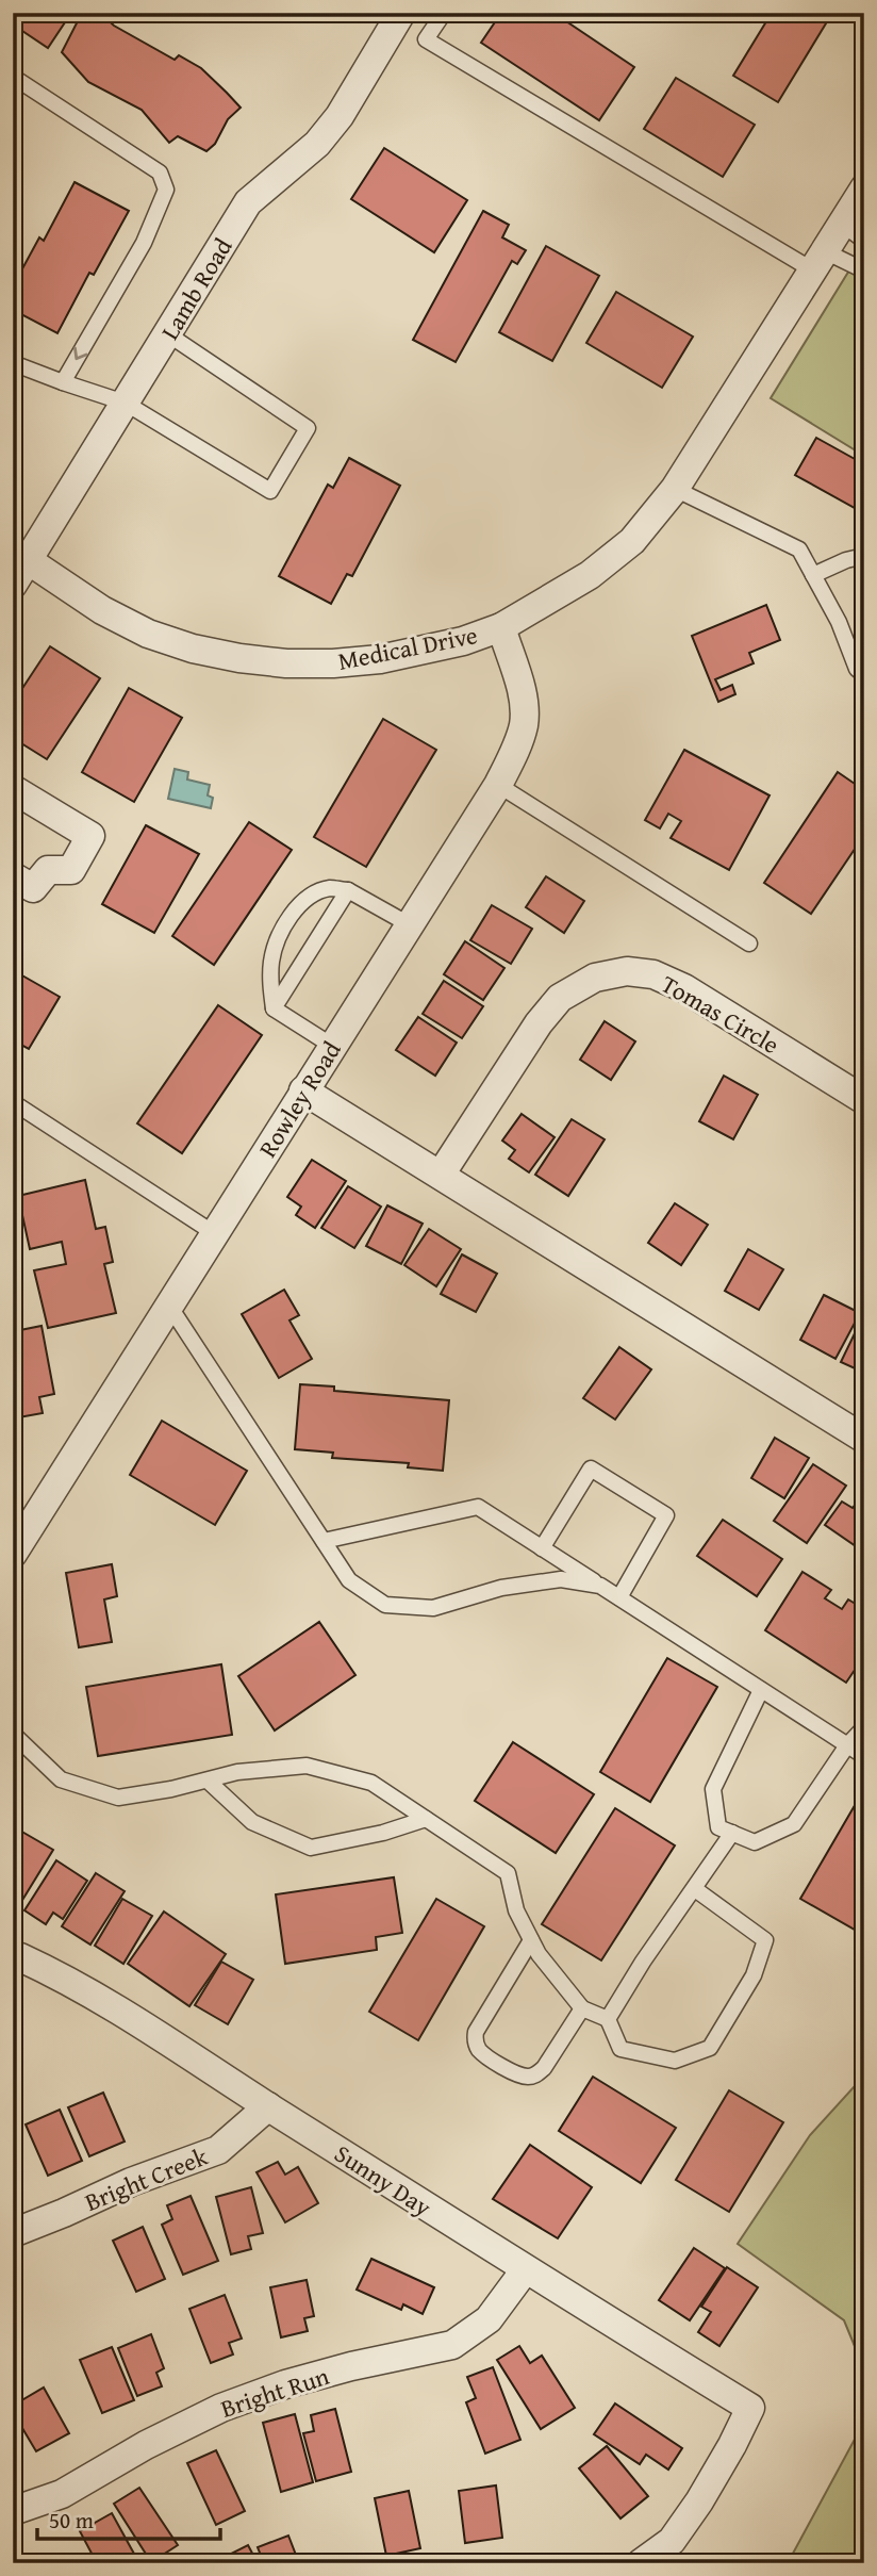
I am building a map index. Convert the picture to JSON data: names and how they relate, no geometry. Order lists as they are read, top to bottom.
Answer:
{
  "streets": {
    "street": [
      "Lamb Road",
      "Medical Drive",
      "Tomas Circle",
      "Rowley Road",
      "Bright Creek",
      "Sunny Day",
      "Bright Run"
    ]
  },
  "crossings": [
    ["Lamb Road", "Medical Drive"],
    ["Medical Drive", "Rowley Road"],
    ["Bright Creek", "Sunny Day"],
    ["Sunny Day", "Bright Run"]
  ],
  "scale_bar": "50 m"
}
